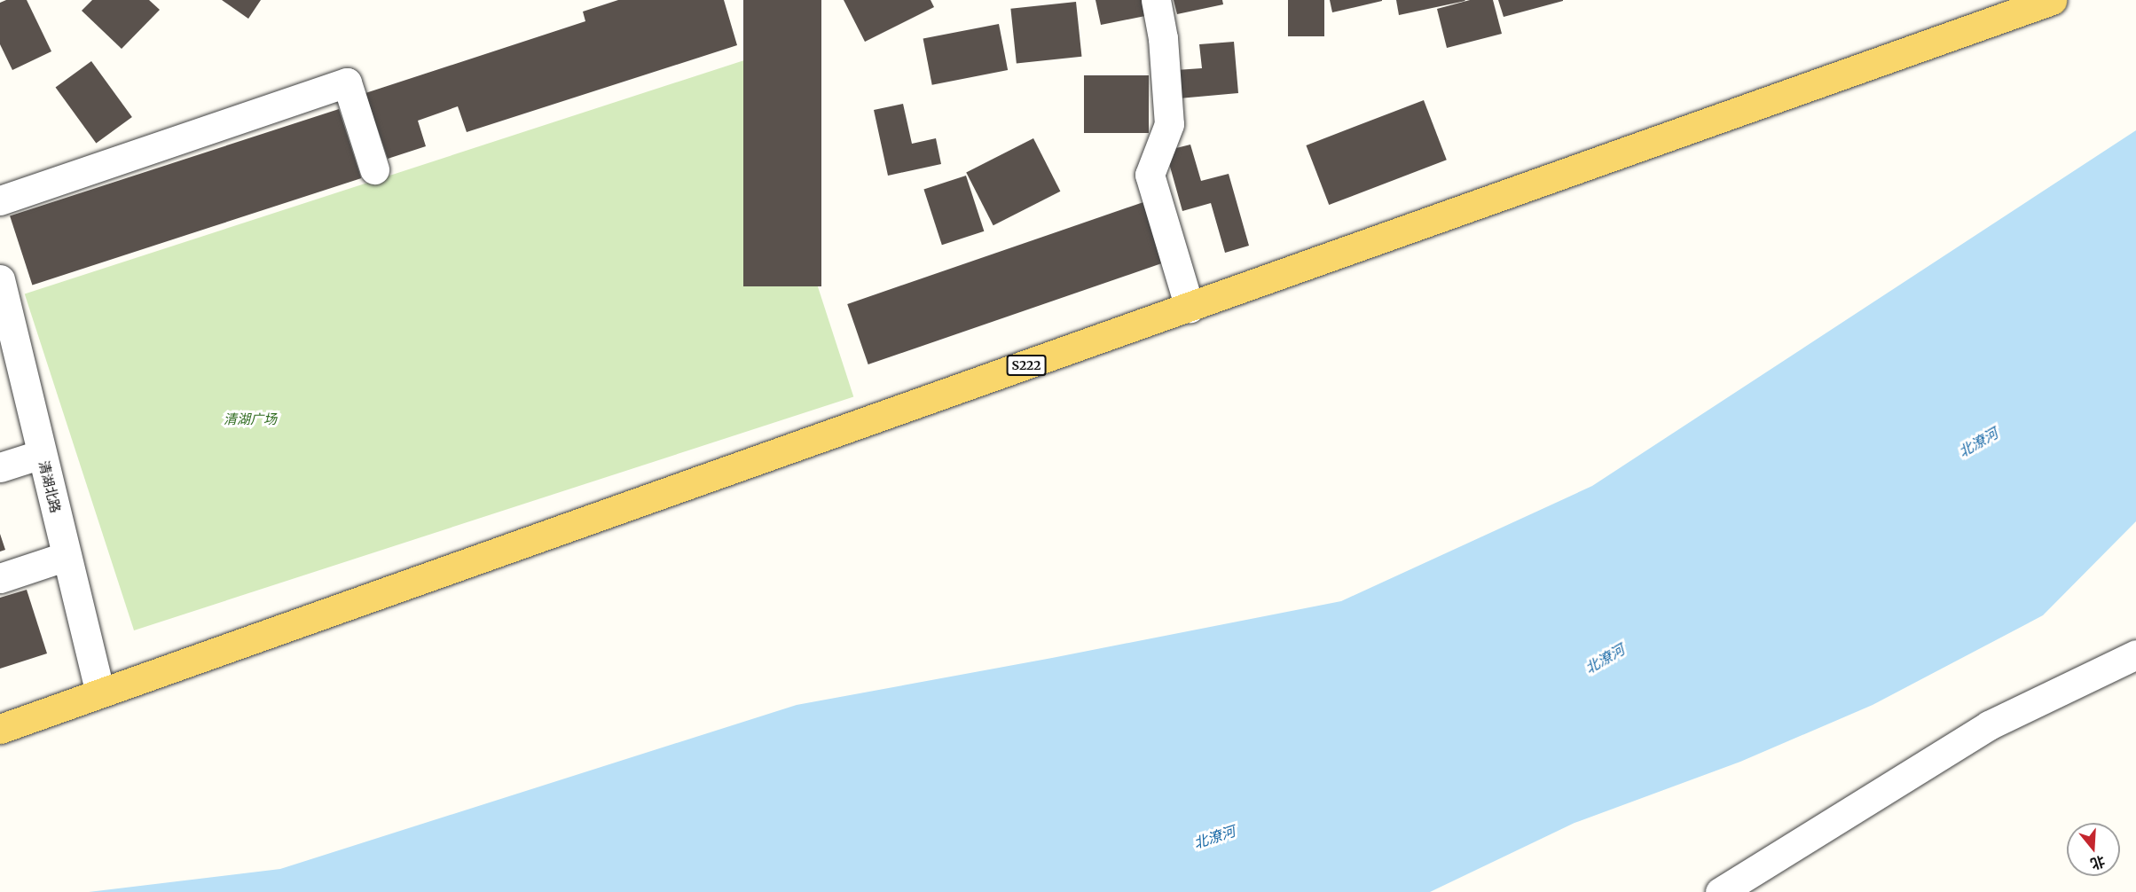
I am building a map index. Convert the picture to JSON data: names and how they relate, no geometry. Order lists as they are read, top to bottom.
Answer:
{
  "streets": {
    "main road": ["S222"],
    "street": ["清湖北路"]
  },
  "crossings": [
    ["S222", "清湖北路"]
  ],
  "water": ["北潦河"],
  "parks": ["清湖广场"],
  "north": "bottom"
}
